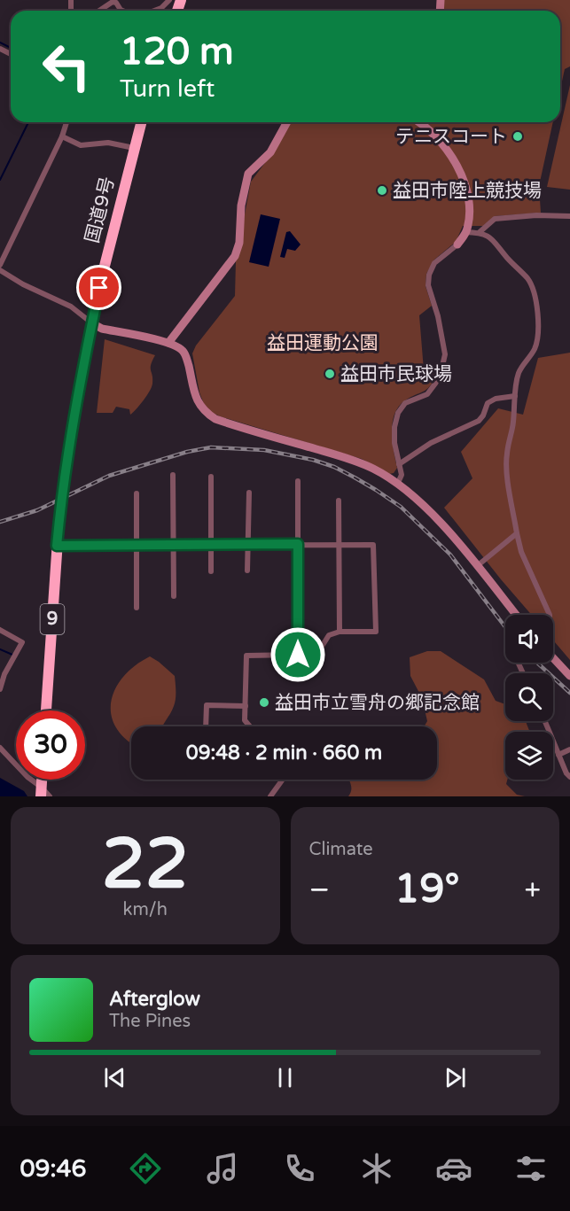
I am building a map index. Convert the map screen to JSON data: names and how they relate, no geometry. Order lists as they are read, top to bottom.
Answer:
{
  "streets": {
    "highway": ["国道9号", "9"]
  },
  "parks": ["益田運動公園"],
  "places": [
    "テニスコート",
    "益田市陸上競技場",
    "益田市民球場",
    "益田市立雪舟の郷記念館"
  ],
  "page": {
    "turn": ["120 m", "Turn left"],
    "limit": "30",
    "trip": "09:48 · 2 min · 660 m",
    "tile": [
      ["22", "km/h"],
      "Climate"
    ],
    "heat": ["−", "19°", "+"],
    "song": ["Afterglow", "The Pines"],
    "tabs": "09:46"
  }
}
